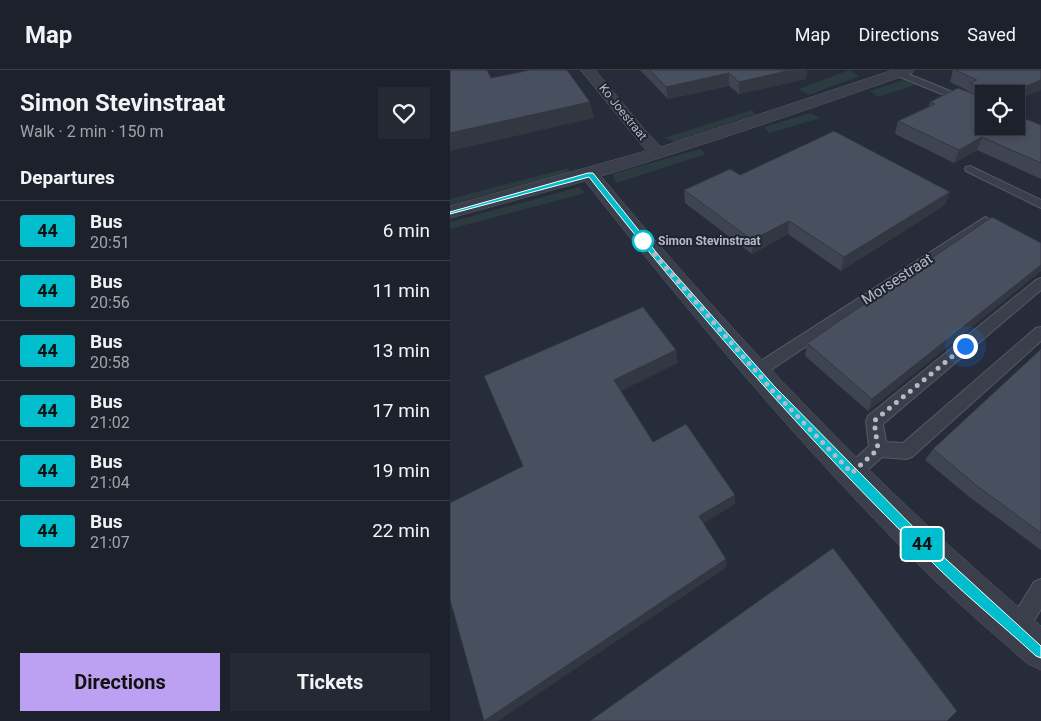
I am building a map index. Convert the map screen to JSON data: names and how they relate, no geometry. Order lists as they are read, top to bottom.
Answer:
{
  "streets": {
    "street": ["Ko Joestraat"],
    "lane": ["Morsestraat"]
  },
  "places": ["Simon Stevinstraat"],
  "lines": ["bus line 44"],
  "page": {
    "header": "Map",
    "nav": ["Map", "Directions", "Saved"],
    "heading": [
      ["Simon Stevinstraat", "Walk · 2 min · 150 m"],
      "Departures"
    ],
    "on_map": "44",
    "list": [
      {
        "mark": "44",
        "name": "Bus",
        "note": "20:51",
        "value": "6 min"
      },
      {
        "mark": "44",
        "name": "Bus",
        "note": "20:56",
        "value": "11 min"
      },
      {
        "mark": "44",
        "name": "Bus",
        "note": "20:58",
        "value": "13 min"
      },
      {
        "mark": "44",
        "name": "Bus",
        "note": "21:02",
        "value": "17 min"
      },
      {
        "mark": "44",
        "name": "Bus",
        "note": "21:04",
        "value": "19 min"
      },
      {
        "mark": "44",
        "name": "Bus",
        "note": "21:07",
        "value": "22 min"
      }
    ],
    "buttons": ["Directions", "Tickets"]
  }
}
